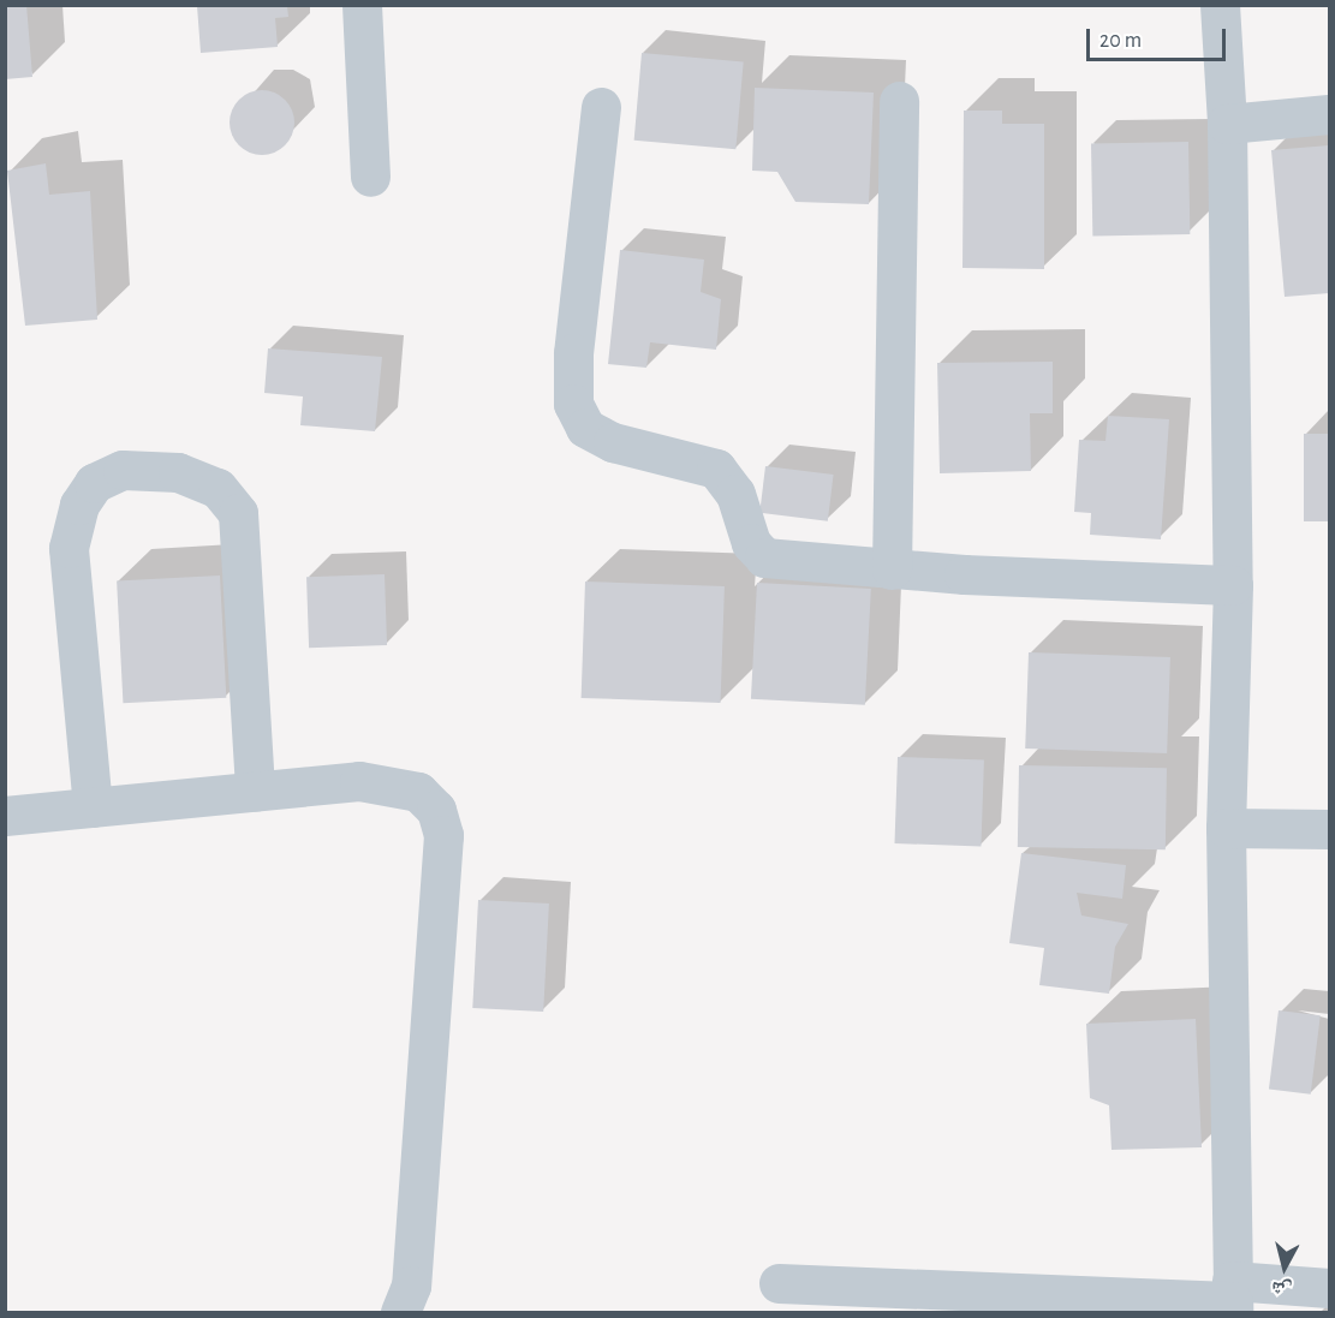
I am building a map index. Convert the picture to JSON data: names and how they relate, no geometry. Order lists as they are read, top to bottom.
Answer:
{
  "scale_bar": "20 m",
  "north": "bottom"
}
